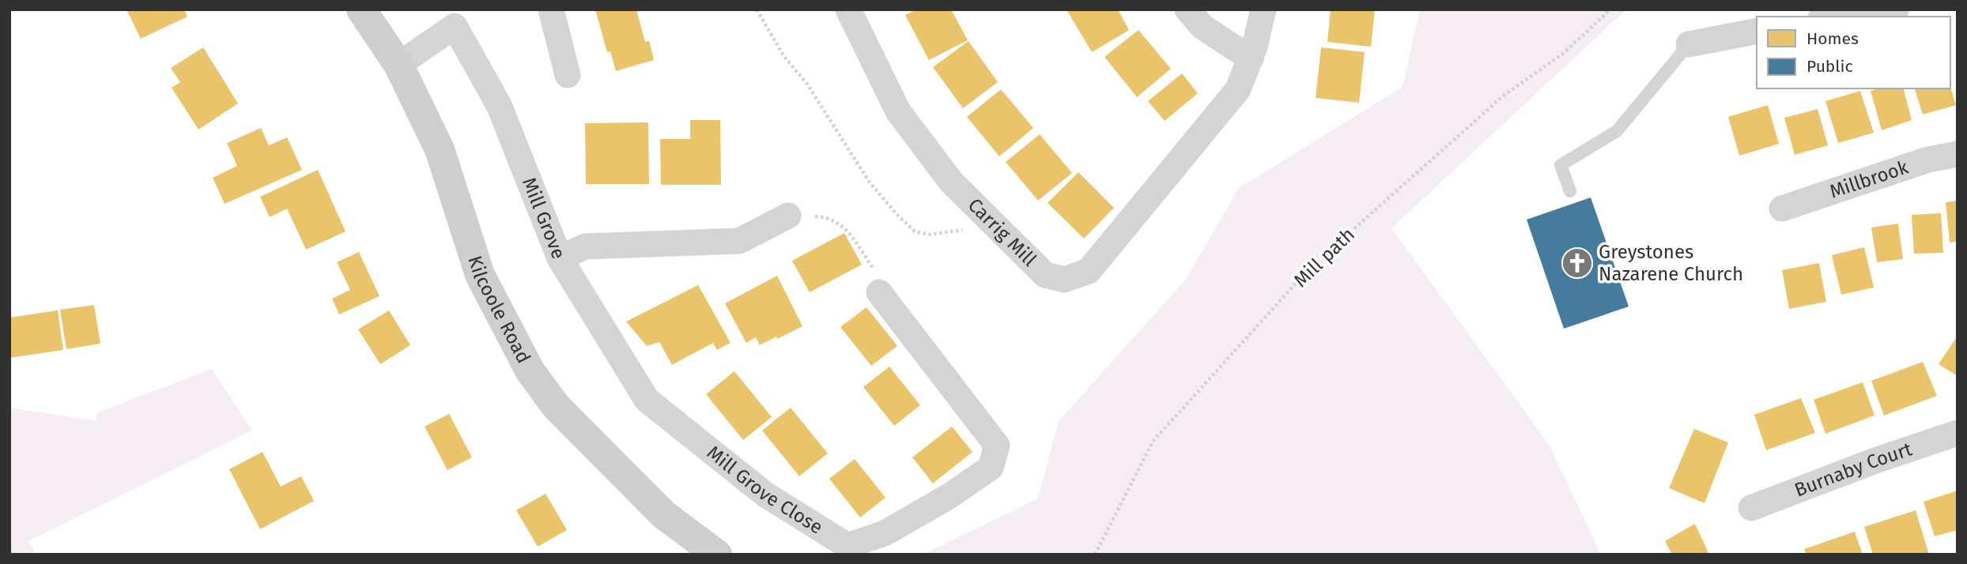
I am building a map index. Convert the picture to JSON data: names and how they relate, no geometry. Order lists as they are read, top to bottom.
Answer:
{
  "streets": {
    "main road": ["Kilcoole Road"],
    "street": [
      "Millbrook",
      "Mill Grove",
      "Carrig Mill",
      "Burnaby Court",
      "Mill Grove Close"
    ],
    "path": ["Mill path"]
  },
  "crossings": [
    ["Mill Grove", "Kilcoole Road"],
    ["Mill Grove", "Mill Grove Close"]
  ],
  "places": {
    "church": ["Greystones Nazarene Church"]
  },
  "legend": ["Homes", "Public"]
}
